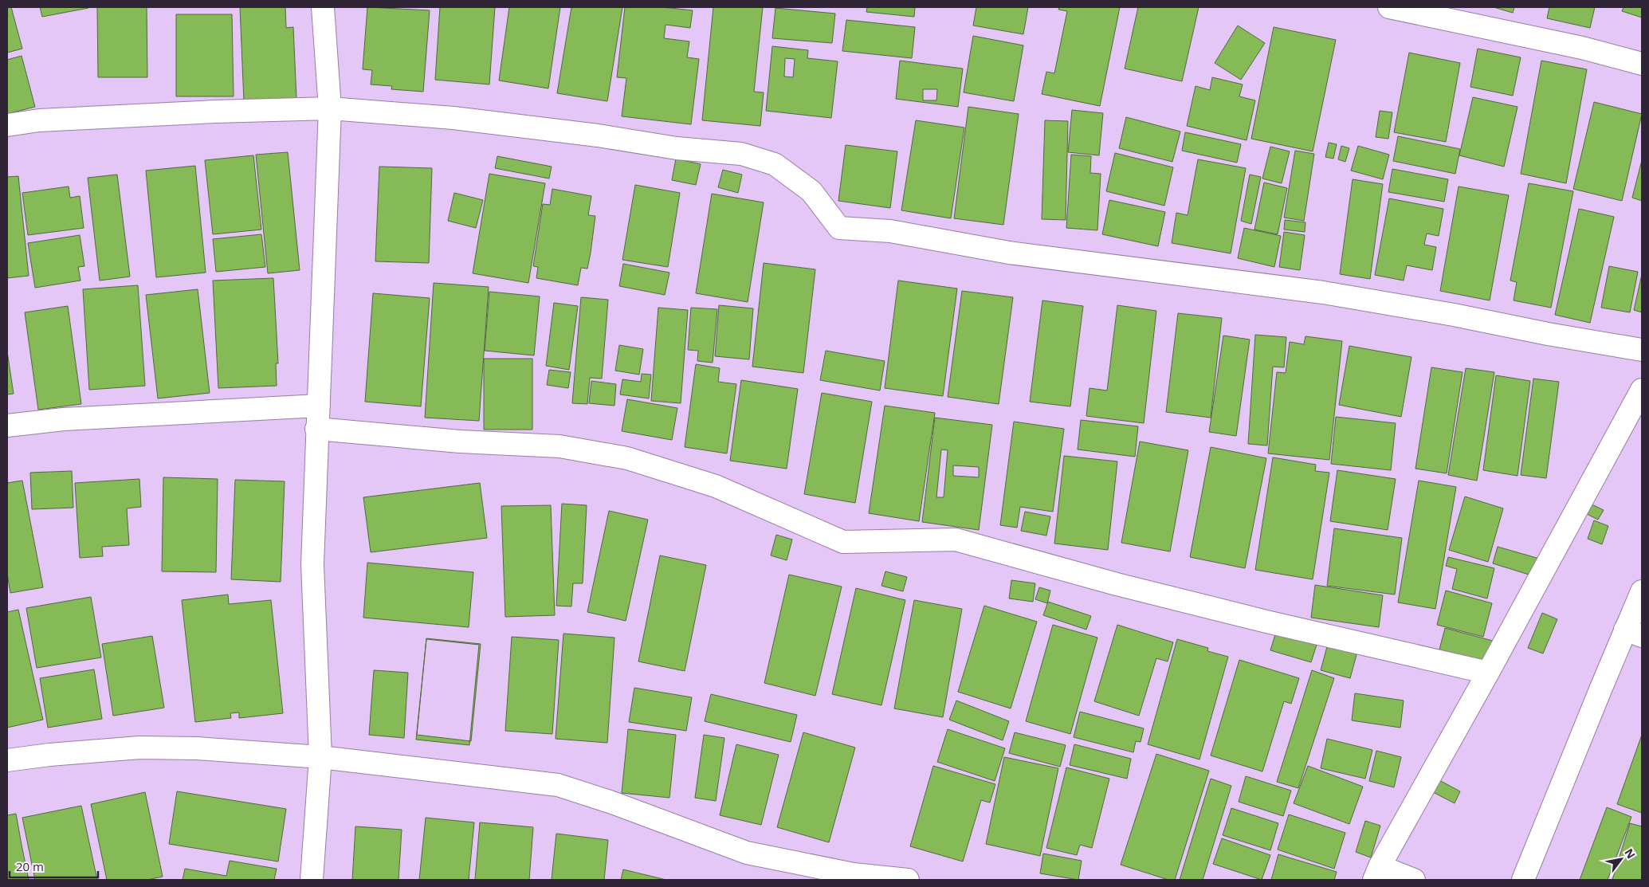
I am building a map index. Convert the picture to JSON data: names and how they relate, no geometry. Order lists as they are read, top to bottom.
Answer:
{
  "scale_bar": "20 m",
  "north": "top right"
}
